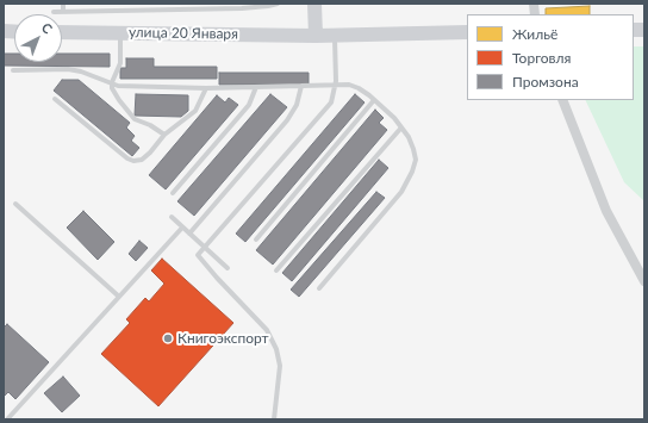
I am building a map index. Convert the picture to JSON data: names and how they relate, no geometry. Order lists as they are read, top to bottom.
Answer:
{
  "streets": {
    "street": ["улица 20 Января"]
  },
  "places": ["Книгоэкспорт"],
  "legend": ["Жильё", "Торговля", "Промзона"],
  "north": "top right"
}
